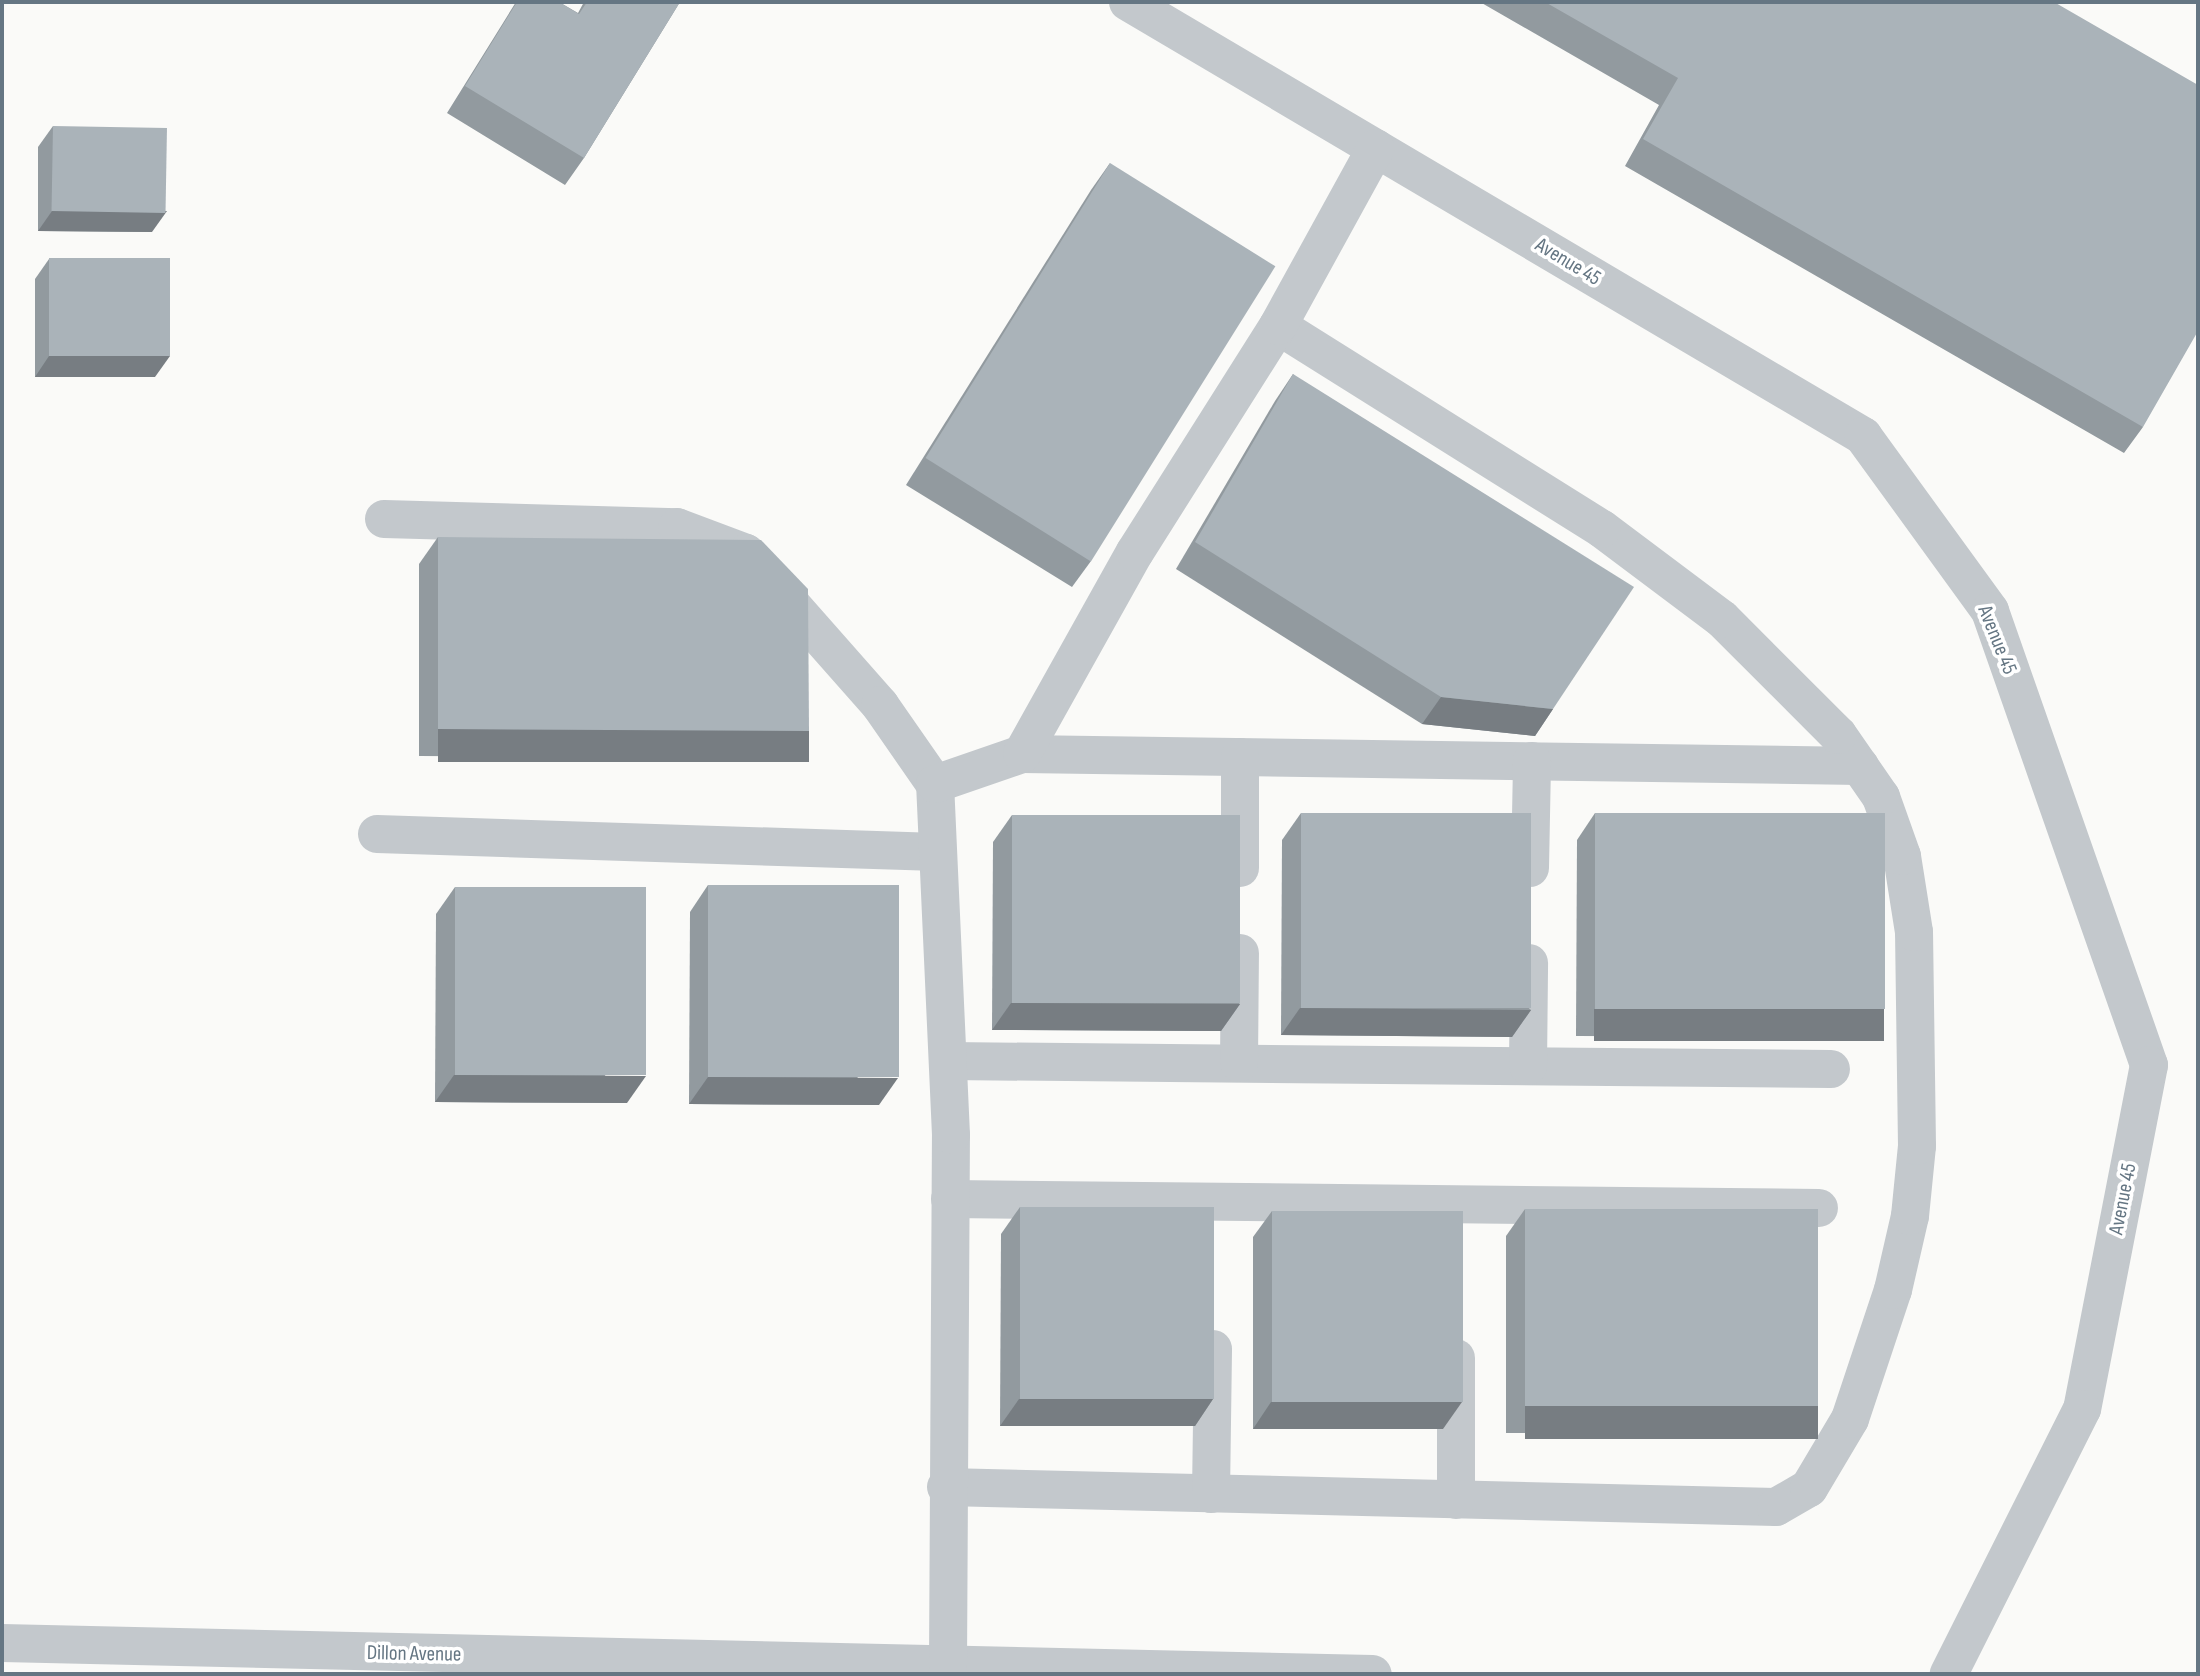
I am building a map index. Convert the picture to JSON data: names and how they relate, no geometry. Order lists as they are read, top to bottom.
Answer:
{
  "streets": {
    "street": ["Avenue 45", "Dillon Avenue"]
  }
}
